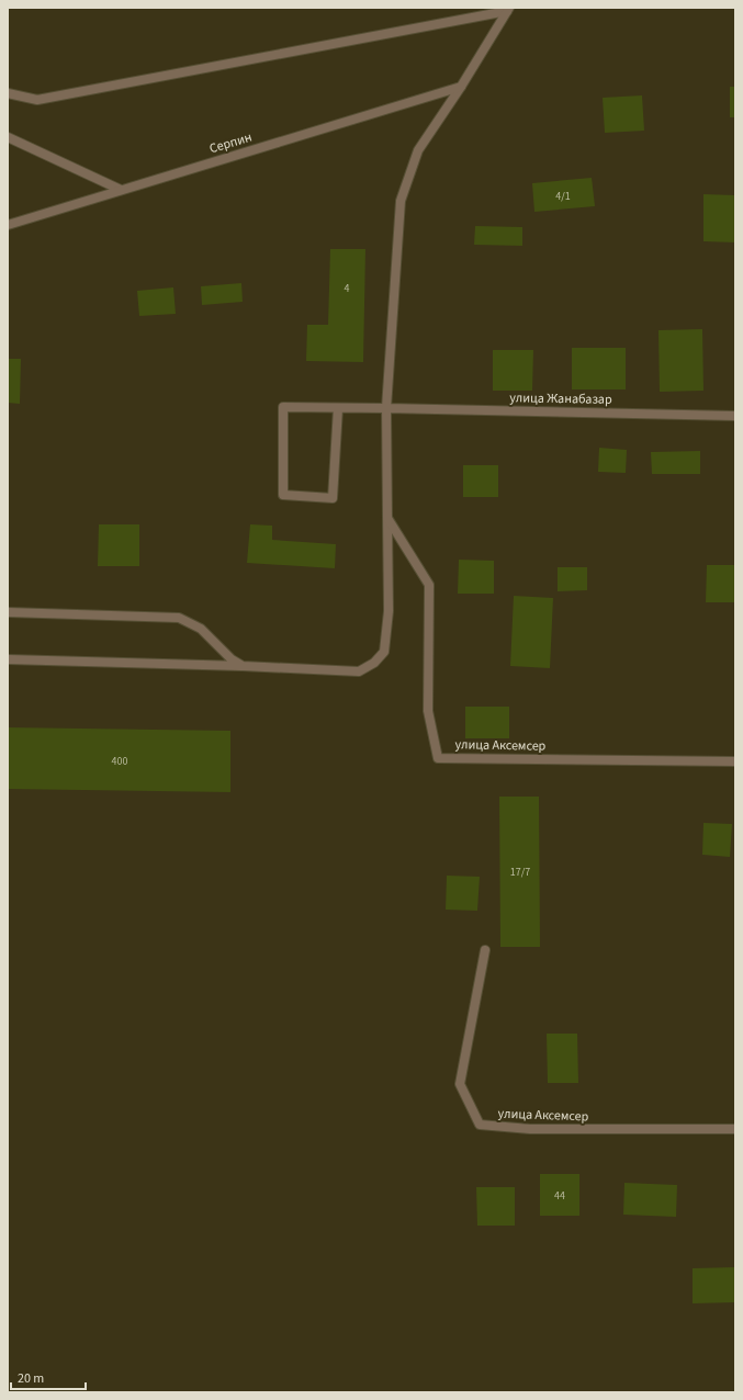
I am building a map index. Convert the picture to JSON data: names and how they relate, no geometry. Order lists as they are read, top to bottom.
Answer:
{
  "streets": {
    "street": ["Серпин", "улица Жанабазар", "улица Аксемсер"]
  },
  "house_numbers": [
    "4/1",
    "4",
    "400",
    "17/7",
    "44"
  ],
  "scale_bar": "20 m"
}
